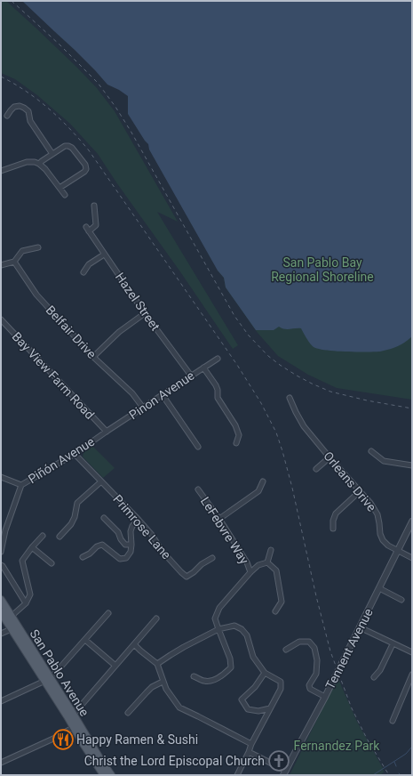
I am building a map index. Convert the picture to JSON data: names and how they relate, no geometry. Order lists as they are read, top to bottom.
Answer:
{
  "streets": {
    "main road": ["San Pablo Avenue"],
    "street": [
      "Hazel Street",
      "Belfair Drive",
      "Bay View Farm Road",
      "Pinon Avenue",
      "Piñón Avenue",
      "Orleans Drive",
      "Primrose Lane",
      "LeFebvre Way",
      "Tennent Avenue"
    ]
  },
  "crossings": [
    ["Hazel Street", "Pinon Avenue"],
    ["Belfair Drive", "Pinon Avenue"],
    ["Bay View Farm Road", "Pinon Avenue"],
    ["Bay View Farm Road", "Piñón Avenue"],
    ["Pinon Avenue", "Piñón Avenue"],
    ["Piñón Avenue", "Primrose Lane"],
    ["Orleans Drive", "Tennent Avenue"]
  ],
  "parks": ["San Pablo Bay Regional Shoreline", "Fernandez Park"],
  "places": {
    "restaurant": ["Happy Ramen & Sushi"],
    "church": ["Christ the Lord Episcopal Church"]
  }
}
